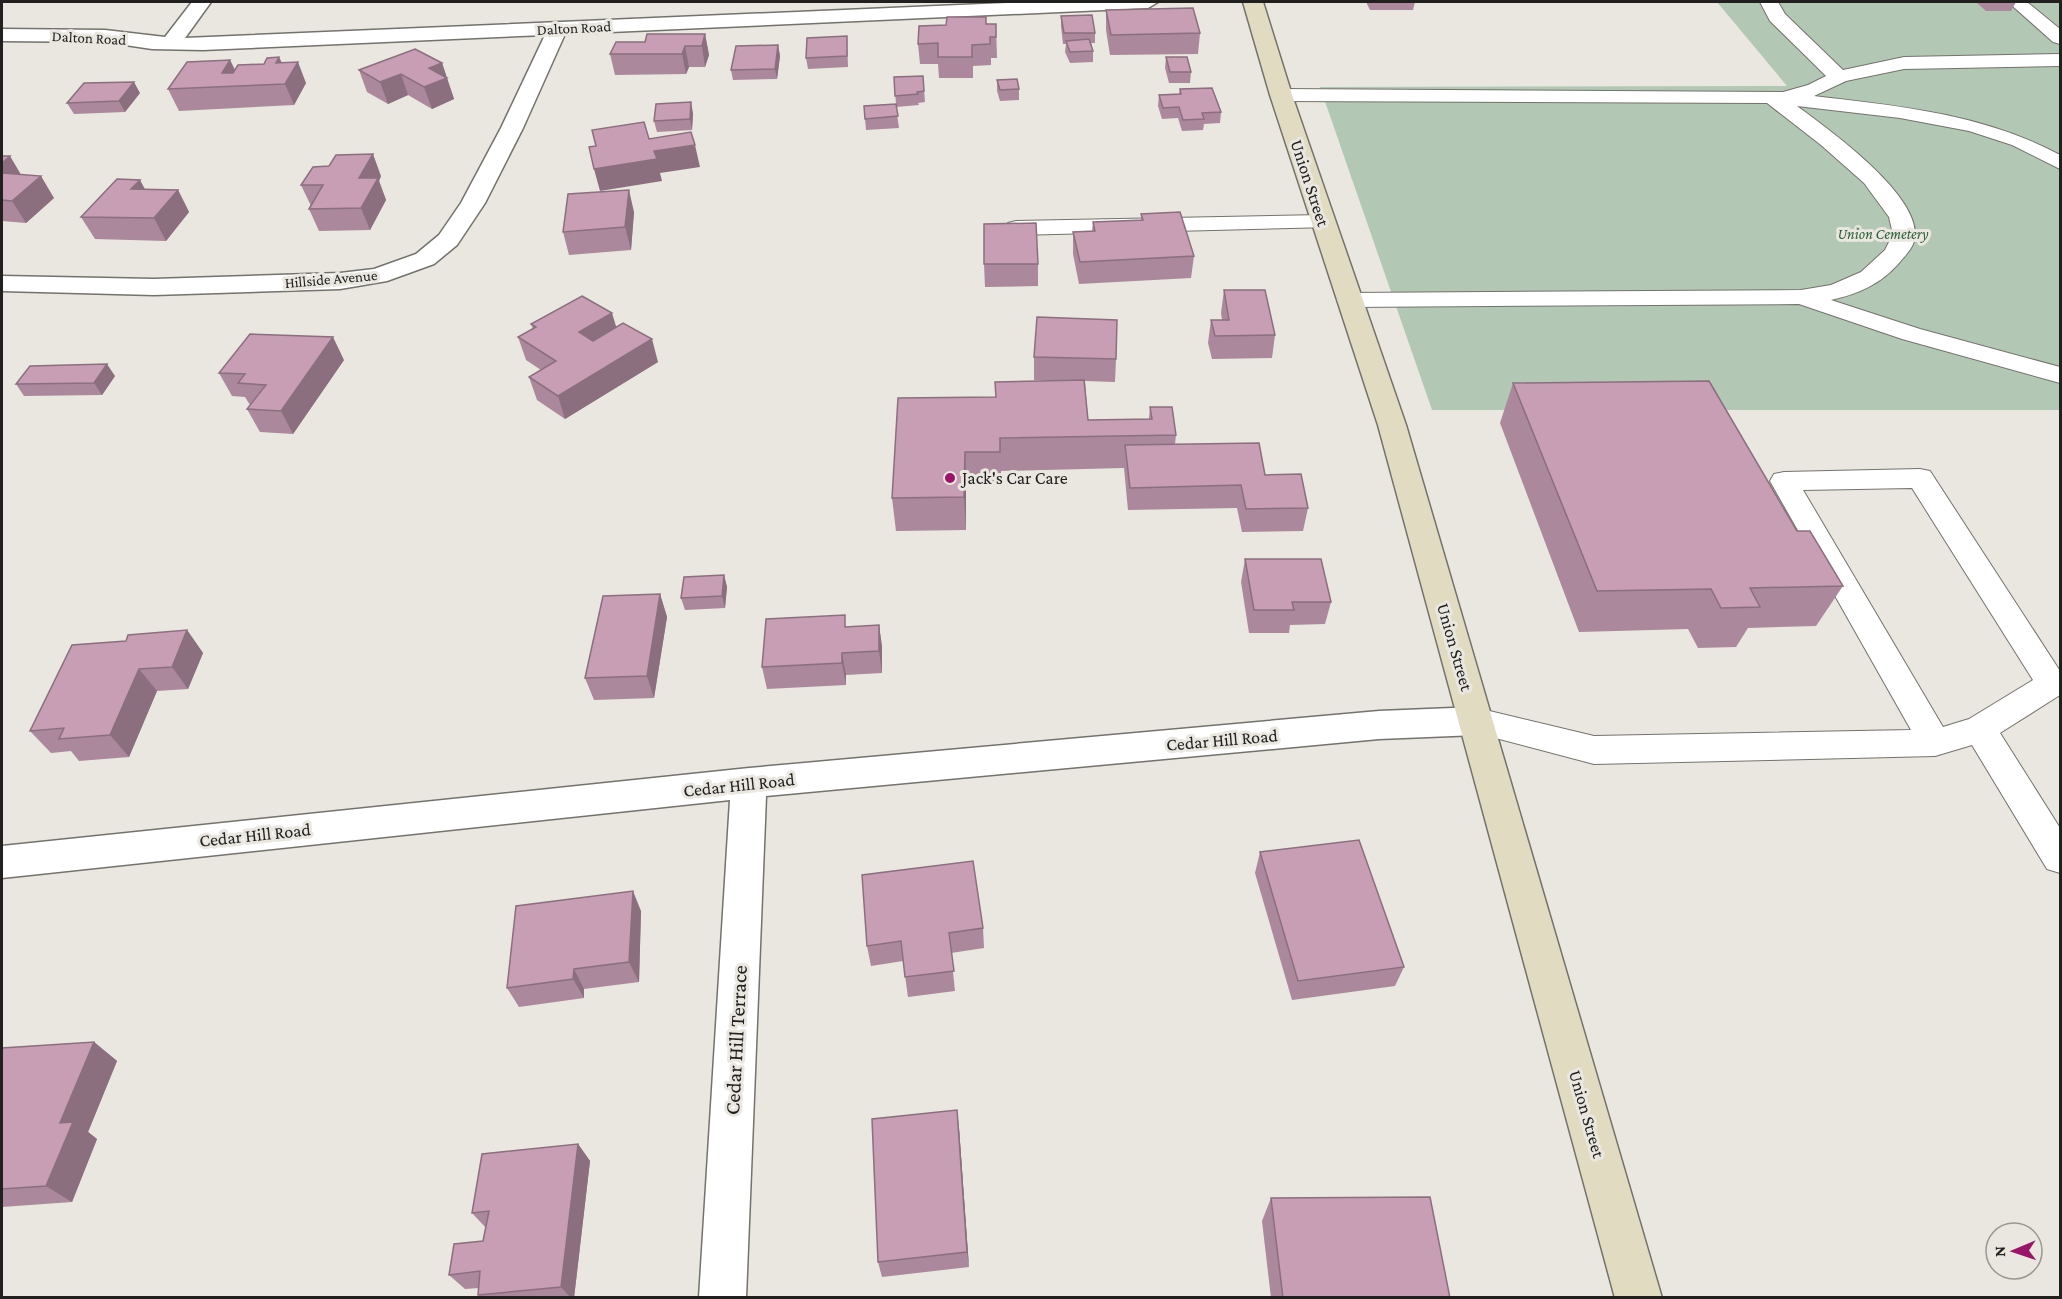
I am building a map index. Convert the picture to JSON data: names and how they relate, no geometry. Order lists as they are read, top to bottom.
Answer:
{
  "streets": {
    "main road": ["Union Street"],
    "street": [
      "Dalton Road",
      "Hillside Avenue",
      "Cedar Hill Road",
      "Cedar Hill Terrace"
    ]
  },
  "crossings": [
    ["Dalton Road", "Hillside Avenue"],
    ["Union Street", "Cedar Hill Road"],
    ["Cedar Hill Road", "Cedar Hill Terrace"]
  ],
  "parks": ["Union Cemetery"],
  "places": ["Jack's Car Care"],
  "north": "left"
}
